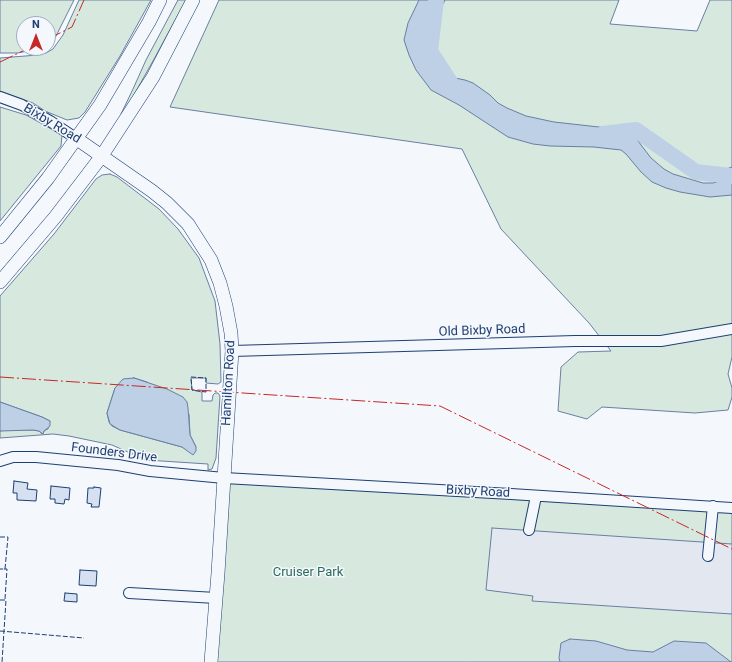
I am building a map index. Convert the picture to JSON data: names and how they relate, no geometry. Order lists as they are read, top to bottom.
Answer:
{
  "streets": {
    "main road": ["Bixby Road", "Hamilton Road"],
    "street": ["Old Bixby Road", "Founders Drive"]
  },
  "crossings": [
    ["Bixby Road", "Hamilton Road"],
    ["Bixby Road", "Founders Drive"],
    ["Old Bixby Road", "Hamilton Road"],
    ["Hamilton Road", "Founders Drive"]
  ],
  "parks": ["Cruiser Park"],
  "north": "top"
}
